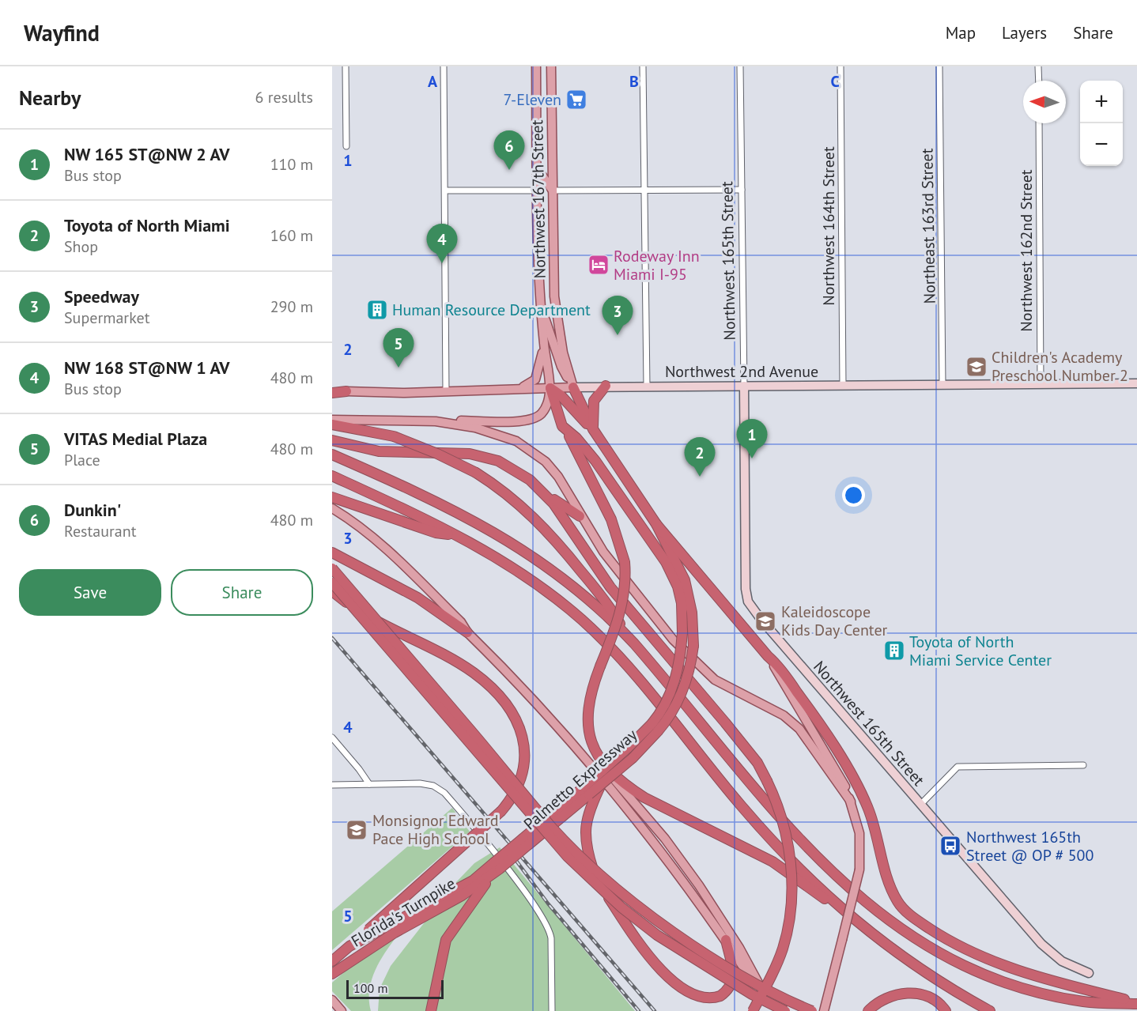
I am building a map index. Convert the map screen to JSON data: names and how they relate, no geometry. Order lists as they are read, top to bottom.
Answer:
{
  "streets": {
    "highway": ["Palmetto Expressway", "Florida's Turnpike"],
    "main road": ["Northwest 167th Street", "Northwest 2nd Avenue"],
    "street": [
      "Northwest 164th Street",
      "Northeast 163rd Street",
      "Northwest 162nd Street",
      "Northwest 165th Street"
    ]
  },
  "crossings": [
    ["Northwest 167th Street", "Northwest 2nd Avenue"],
    ["Northwest 167th Street", "Palmetto Expressway"],
    ["Northwest 164th Street", "Northwest 2nd Avenue"],
    ["Northeast 163rd Street", "Northwest 2nd Avenue"],
    ["Northwest 162nd Street", "Northwest 2nd Avenue"],
    ["Northwest 165th Street", "Northwest 2nd Avenue"],
    ["Northwest 2nd Avenue", "Palmetto Expressway"]
  ],
  "places": {
    "supermarket": ["7-Eleven"],
    "hotel": ["Rodeway Inn Miami I-95"],
    "building": ["Human Resource Department", "Toyota of North Miami Service Center"],
    "school or university": ["Children's Academy Preschool Number 2", "Kaleidoscope Kids Day Center", "Monsignor Edward Pace High School"],
    "bus stop": ["Northwest 165th Street @ OP # 500"]
  },
  "scale_bar": "100 m",
  "north": "left",
  "page": {
    "header": "Wayfind",
    "nav": ["Map", "Layers", "Share"],
    "heading": ["Nearby", "6 results"],
    "map_buttons": ["+", "−"],
    "list": [
      {
        "mark": "1",
        "name": "NW 165 ST@NW 2 AV",
        "note": "Bus stop",
        "value": "110 m"
      },
      {
        "mark": "2",
        "name": "Toyota of North Miami",
        "note": "Shop",
        "value": "160 m"
      },
      {
        "mark": "3",
        "name": "Speedway",
        "note": "Supermarket",
        "value": "290 m"
      },
      {
        "mark": "4",
        "name": "NW 168 ST@NW 1 AV",
        "note": "Bus stop",
        "value": "480 m"
      },
      {
        "mark": "5",
        "name": "VITAS Medial Plaza",
        "note": "Place",
        "value": "480 m"
      },
      {
        "mark": "6",
        "name": "Dunkin'",
        "note": "Restaurant",
        "value": "480 m"
      }
    ],
    "pins": [
      "6",
      "4",
      "3",
      "5",
      "1",
      "2"
    ],
    "buttons": ["Save", "Share"],
    "scale": "100 m"
  },
  "grid": {
    "columns": ["A", "B", "C"],
    "rows": [
      "1",
      "2",
      "3",
      "4",
      "5"
    ]
  }
}
